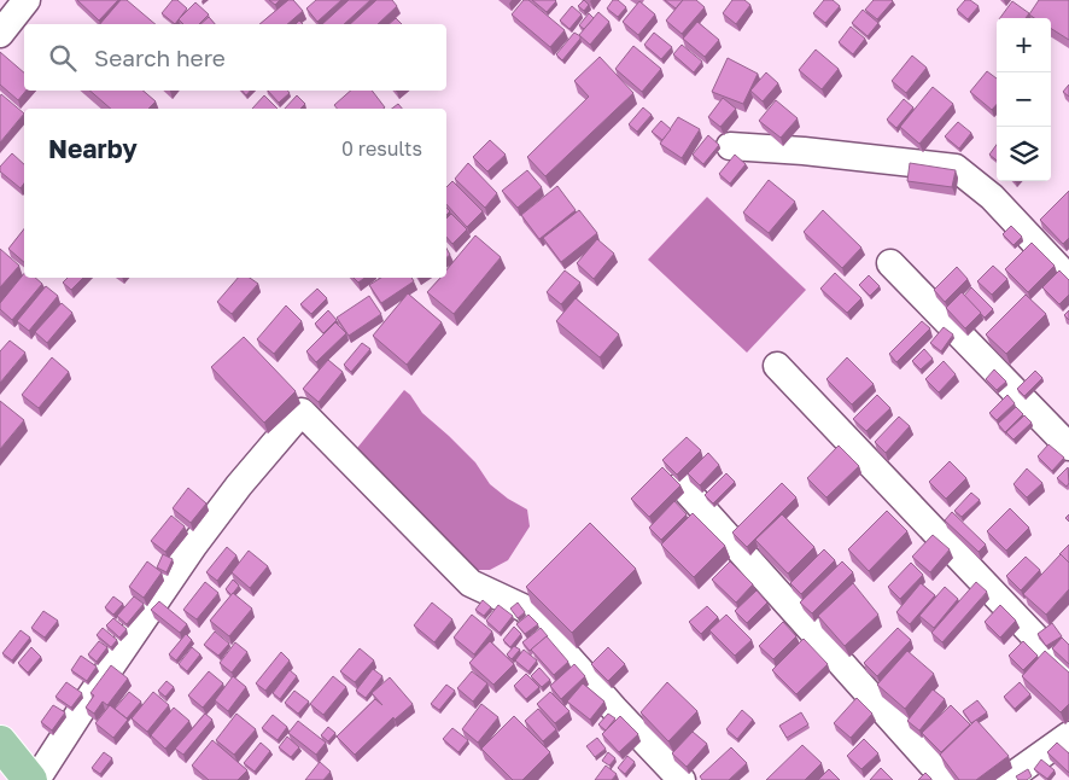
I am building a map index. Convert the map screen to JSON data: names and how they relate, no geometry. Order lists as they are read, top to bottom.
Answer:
{
  "page": {
    "map_buttons": ["+", "−"],
    "search": "Search here",
    "heading": ["Nearby", "0 results"]
  }
}
